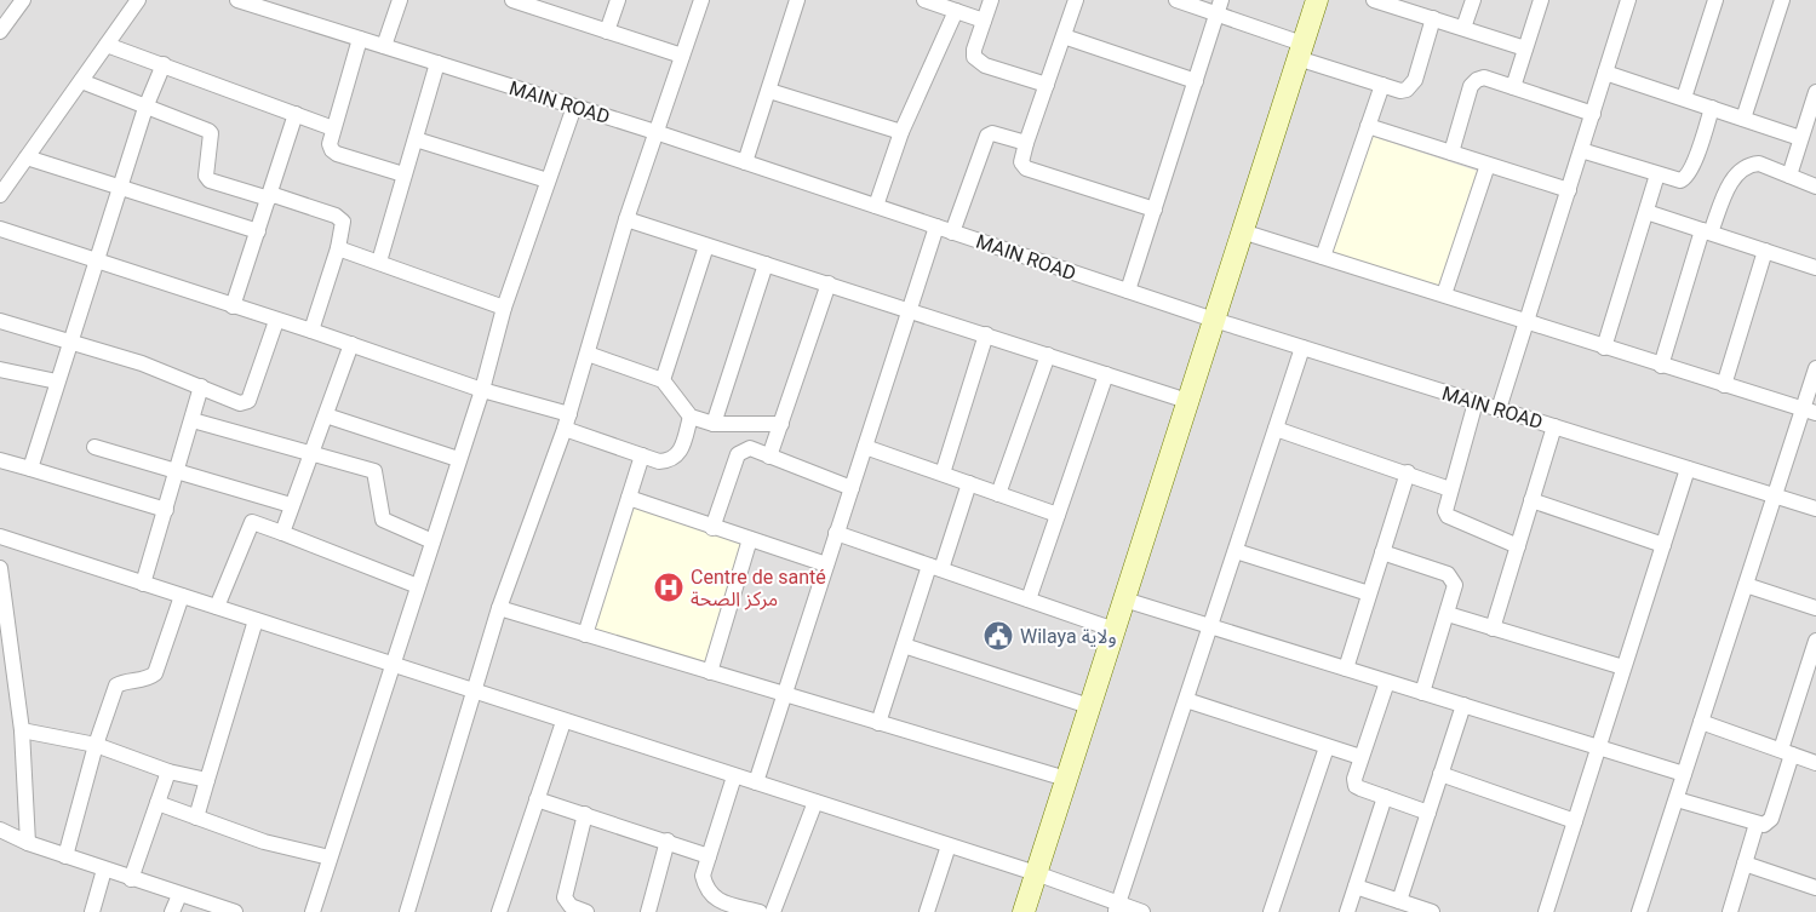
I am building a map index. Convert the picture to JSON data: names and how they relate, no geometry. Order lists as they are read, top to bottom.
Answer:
{
  "streets": {
    "street": ["MAIN ROAD"]
  },
  "places": {
    "hospital": ["Centre de santé مركز الصحة"],
    "public building": ["Wilaya ولاية"]
  }
}
